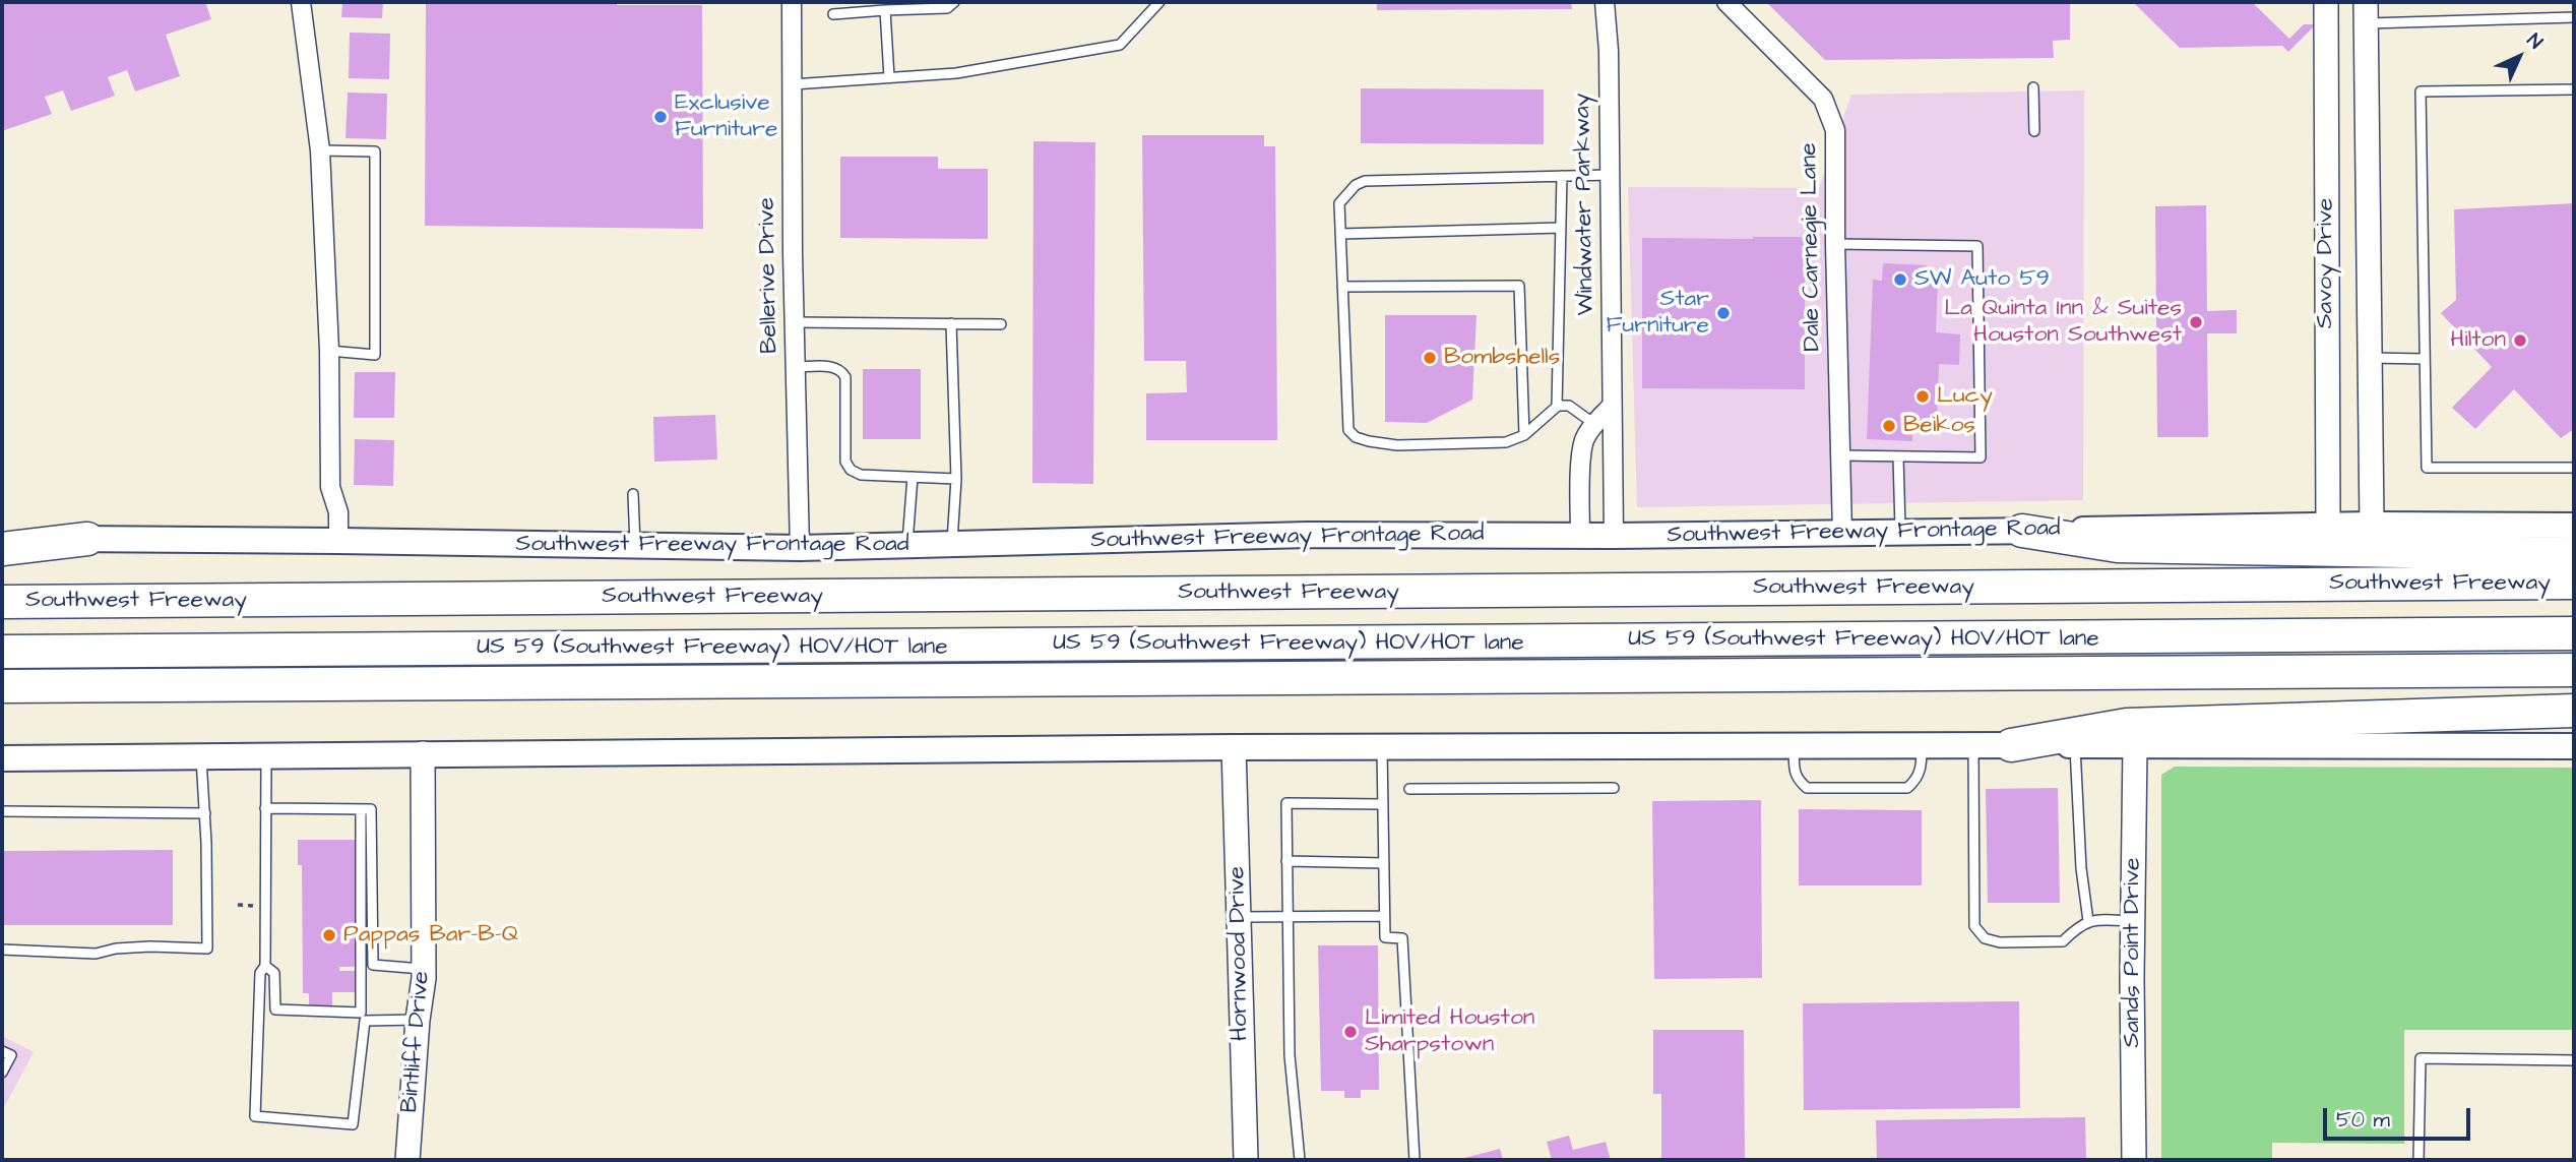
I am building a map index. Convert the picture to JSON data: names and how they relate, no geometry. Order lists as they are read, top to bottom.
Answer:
{
  "streets": {
    "highway": ["Southwest Freeway", "US 59 (Southwest Freeway) HOV/HOT lane"],
    "main road": ["Southwest Freeway Frontage Road"],
    "street": [
      "Windwater Parkway",
      "Dale Carnegie Lane",
      "Savoy Drive",
      "Bellerive Drive",
      "Sands Point Drive",
      "Hornwood Drive",
      "Bintliff Drive"
    ]
  },
  "crossings": [
    ["Windwater Parkway", "Southwest Freeway Frontage Road"],
    ["Dale Carnegie Lane", "Southwest Freeway Frontage Road"],
    ["Savoy Drive", "Southwest Freeway Frontage Road"],
    ["Bellerive Drive", "Southwest Freeway Frontage Road"]
  ],
  "places": [
    "Exclusive Furniture",
    "SW Auto 59",
    "Star Furniture",
    "La Quinta Inn & Suites Houston Southwest",
    "Hilton",
    "Bombshells",
    "Lucy",
    "Beikos",
    "Pappas Bar-B-Q",
    "Limited Houston Sharpstown"
  ],
  "scale_bar": "50 m",
  "north": "top right"
}
